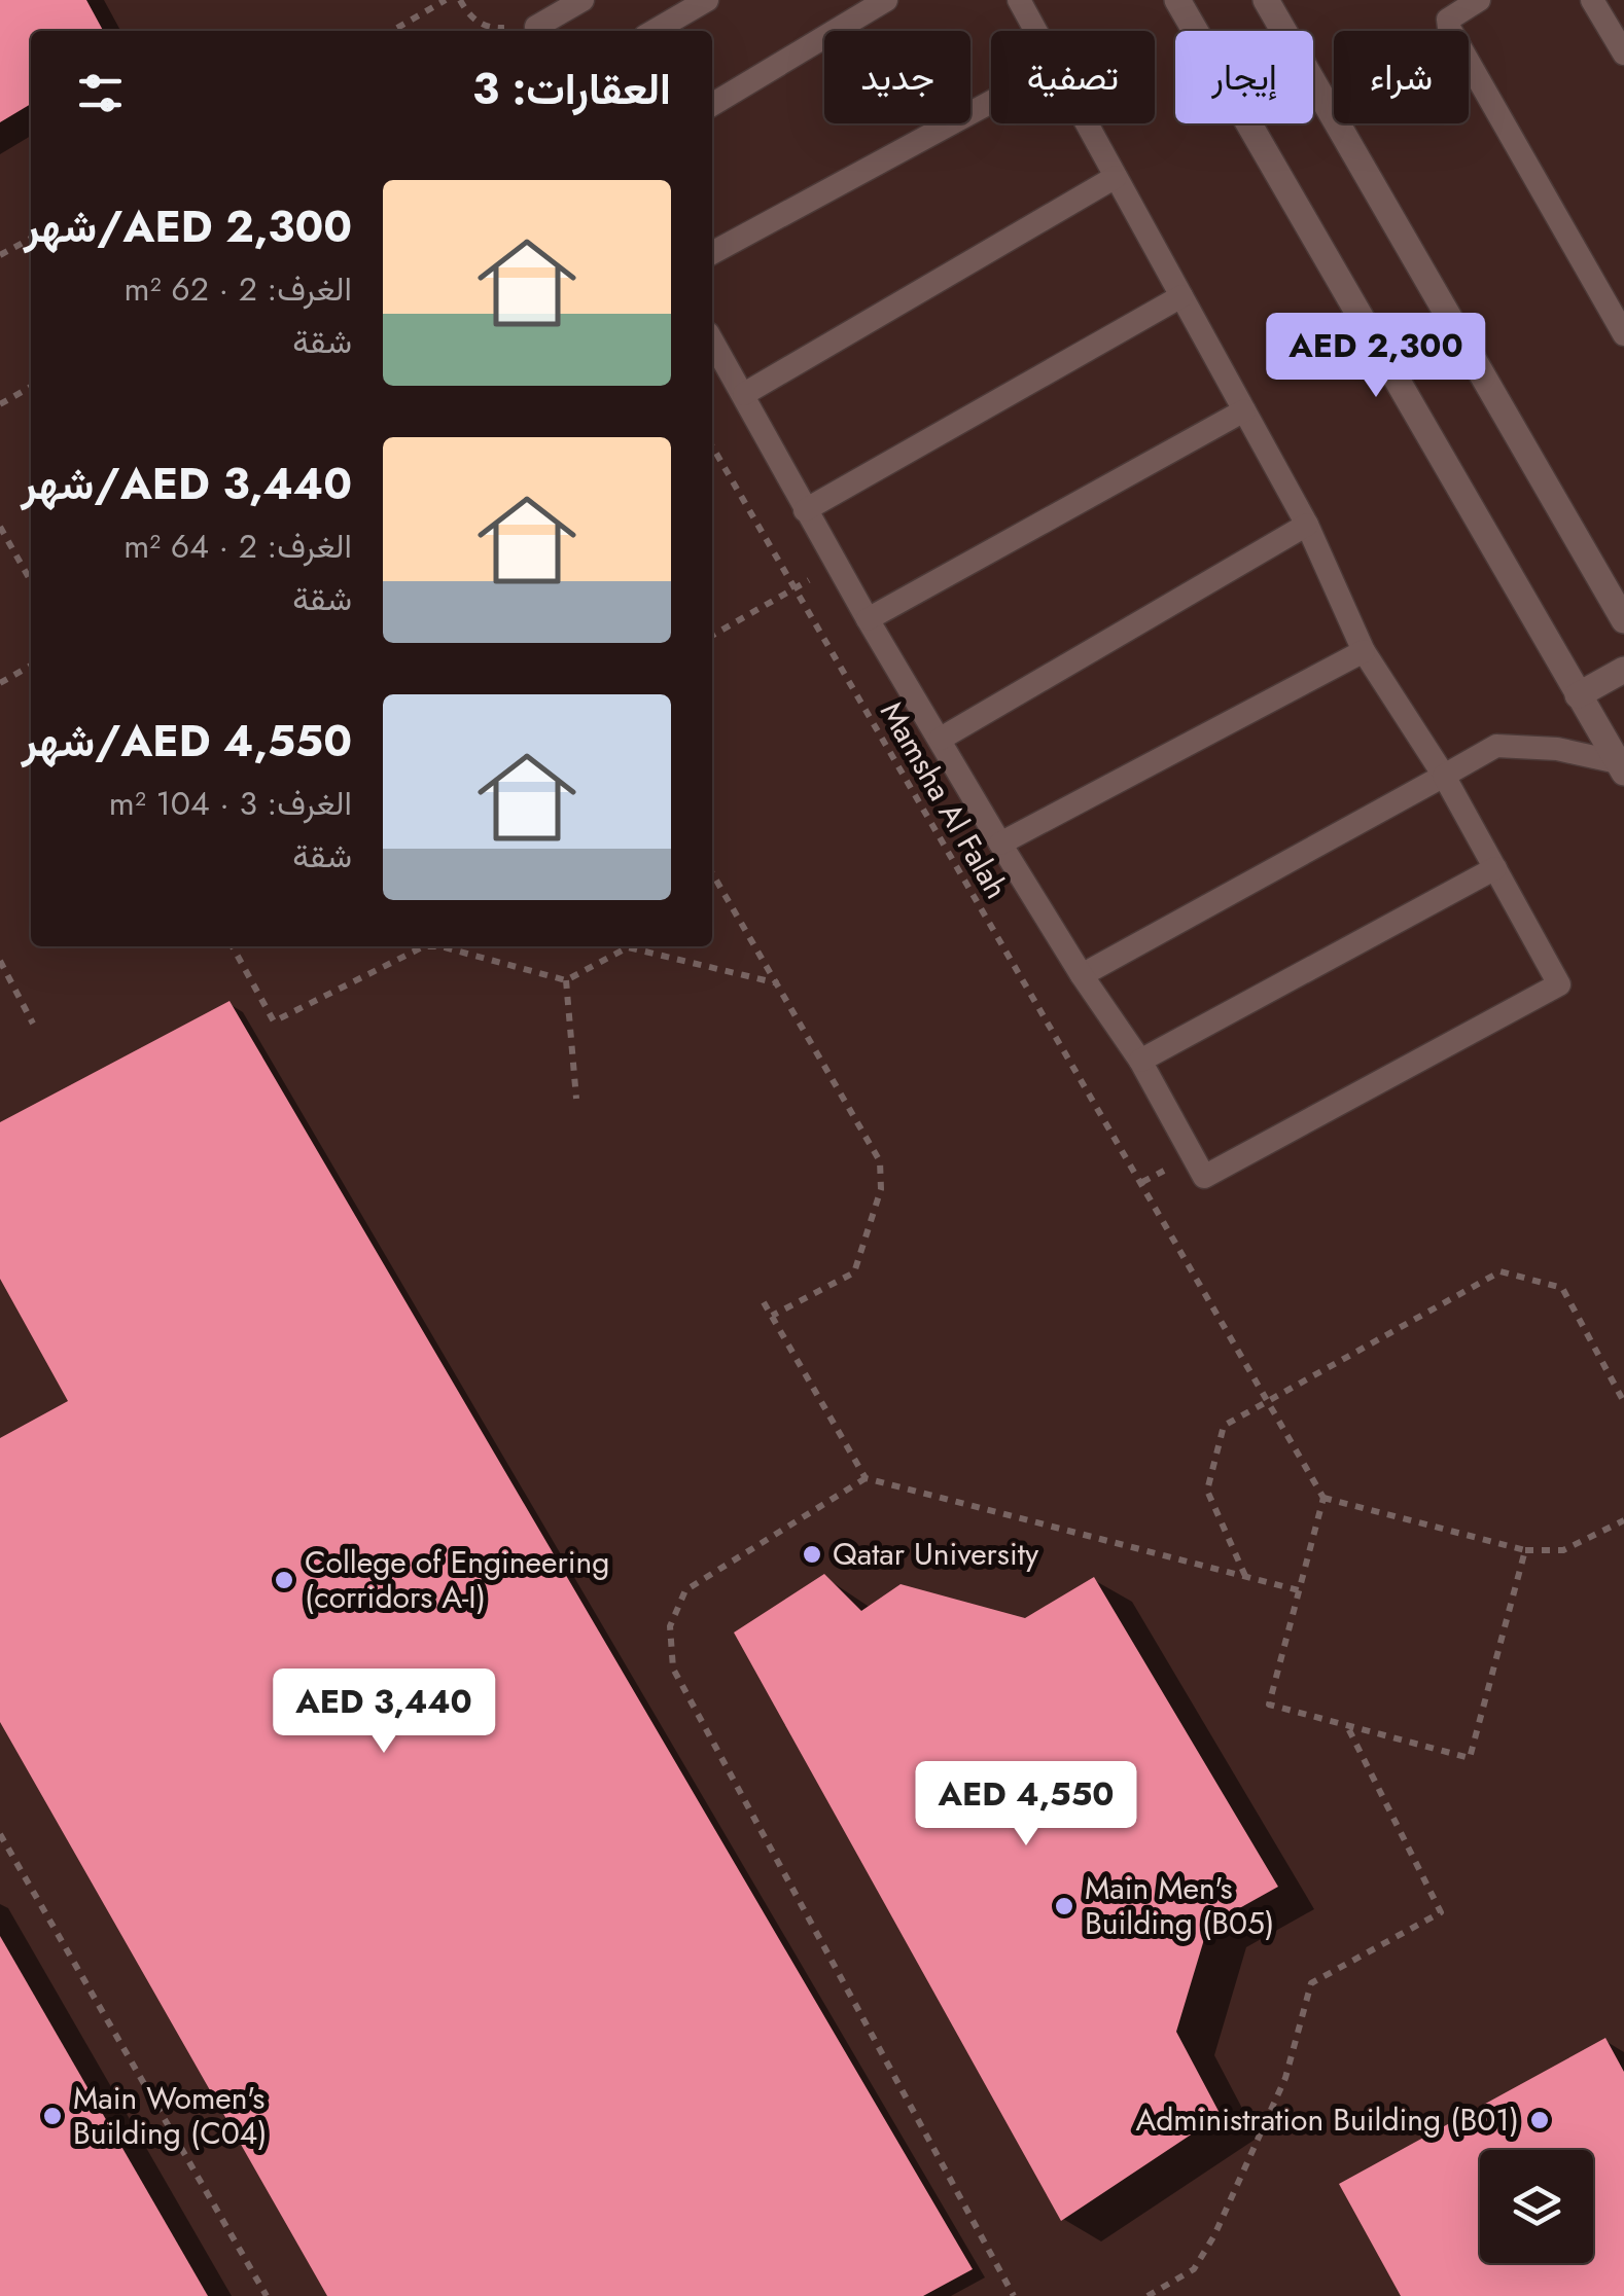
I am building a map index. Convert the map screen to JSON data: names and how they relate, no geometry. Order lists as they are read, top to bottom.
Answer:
{
  "streets": {
    "path": ["Mamsha Al Falah"]
  },
  "places": [
    "Qatar University",
    "College of Engineering (corridors A-I)",
    "Main Men's Building (B05)",
    "Main Women's Building (C04)",
    "Administration Building (B01)"
  ],
  "page": {
    "chip": [
      "شراء",
      "إيجار",
      "تصفية",
      "جديد"
    ],
    "heading": "العقارات: 3",
    "list": [
      {
        "name": "AED 2,300/شهر",
        "note": "الغرف: 2 · 62 m² · شقة"
      },
      {
        "name": "AED 3,440/شهر",
        "note": "الغرف: 2 · 64 m² · شقة"
      },
      {
        "name": "AED 4,550/شهر",
        "note": "الغرف: 3 · 104 m² · شقة"
      }
    ],
    "price": ["AED 2,300", "AED 3,440", "AED 4,550"]
  }
}
